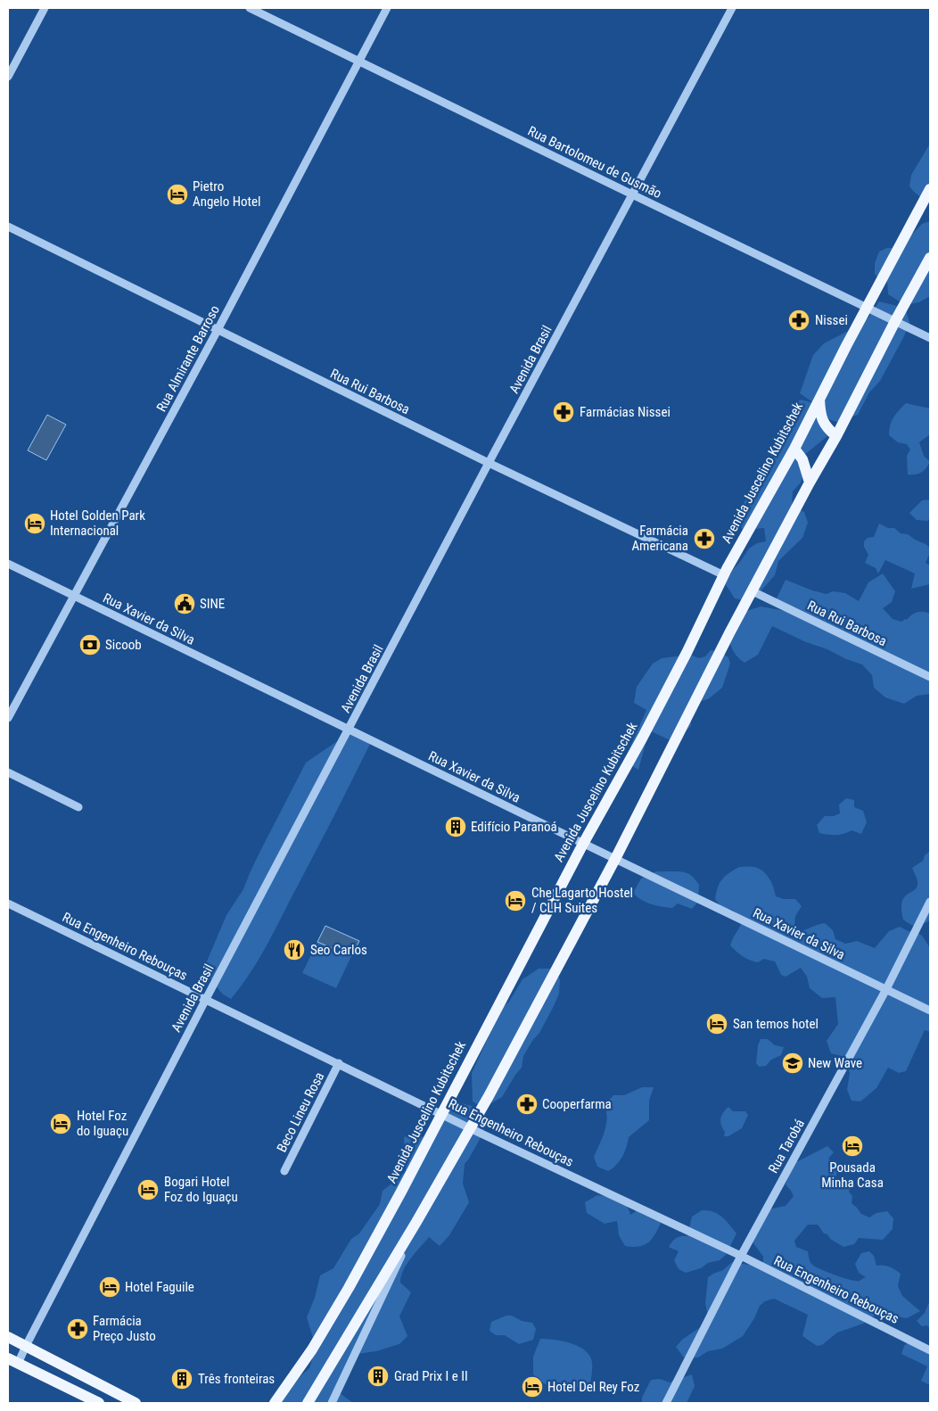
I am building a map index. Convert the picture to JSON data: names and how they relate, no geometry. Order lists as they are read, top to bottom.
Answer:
{
  "streets": {
    "main road": ["Avenida Juscelino Kubitschek"],
    "street": [
      "Rua Bartolomeu de Gusmão",
      "Rua Almirante Barroso",
      "Avenida Brasil",
      "Rua Rui Barbosa",
      "Rua Xavier da Silva",
      "Rua Engenheiro Rebouças",
      "Beco Lineu Rosa",
      "Rua Tarobá"
    ]
  },
  "crossings": [
    ["Rua Bartolomeu de Gusmão", "Rua Almirante Barroso"],
    ["Rua Bartolomeu de Gusmão", "Avenida Brasil"],
    ["Rua Bartolomeu de Gusmão", "Avenida Juscelino Kubitschek"],
    ["Rua Almirante Barroso", "Rua Rui Barbosa"],
    ["Rua Almirante Barroso", "Rua Xavier da Silva"],
    ["Avenida Brasil", "Rua Rui Barbosa"],
    ["Avenida Brasil", "Rua Xavier da Silva"],
    ["Avenida Brasil", "Rua Engenheiro Rebouças"],
    ["Rua Rui Barbosa", "Avenida Juscelino Kubitschek"],
    ["Avenida Juscelino Kubitschek", "Rua Xavier da Silva"],
    ["Avenida Juscelino Kubitschek", "Rua Engenheiro Rebouças"],
    ["Rua Xavier da Silva", "Rua Tarobá"],
    ["Rua Engenheiro Rebouças", "Beco Lineu Rosa"],
    ["Rua Engenheiro Rebouças", "Rua Tarobá"]
  ],
  "places": {
    "hotel": [
      "Pietro Angelo Hotel",
      "Hotel Golden Park Internacional",
      "Che Lagarto Hostel / CLH Suites",
      "San temos hotel",
      "Hotel Foz do Iguaçu",
      "Pousada Minha Casa",
      "Bogari Hotel Foz do Iguaçu",
      "Hotel Faguile",
      "Hotel Del Rey Foz"
    ],
    "pharmacy": [
      "Nissei",
      "Farmácias Nissei",
      "Farmácia Americana",
      "Cooperfarma",
      "Farmácia Preço Justo"
    ],
    "public building": ["SINE"],
    "bank": ["Sicoob"],
    "building": ["Edifício Paranoá", "Grad Prix I e II", "Três fronteiras"],
    "restaurant": ["Seo Carlos"],
    "school or university": ["New Wave"]
  }
}
